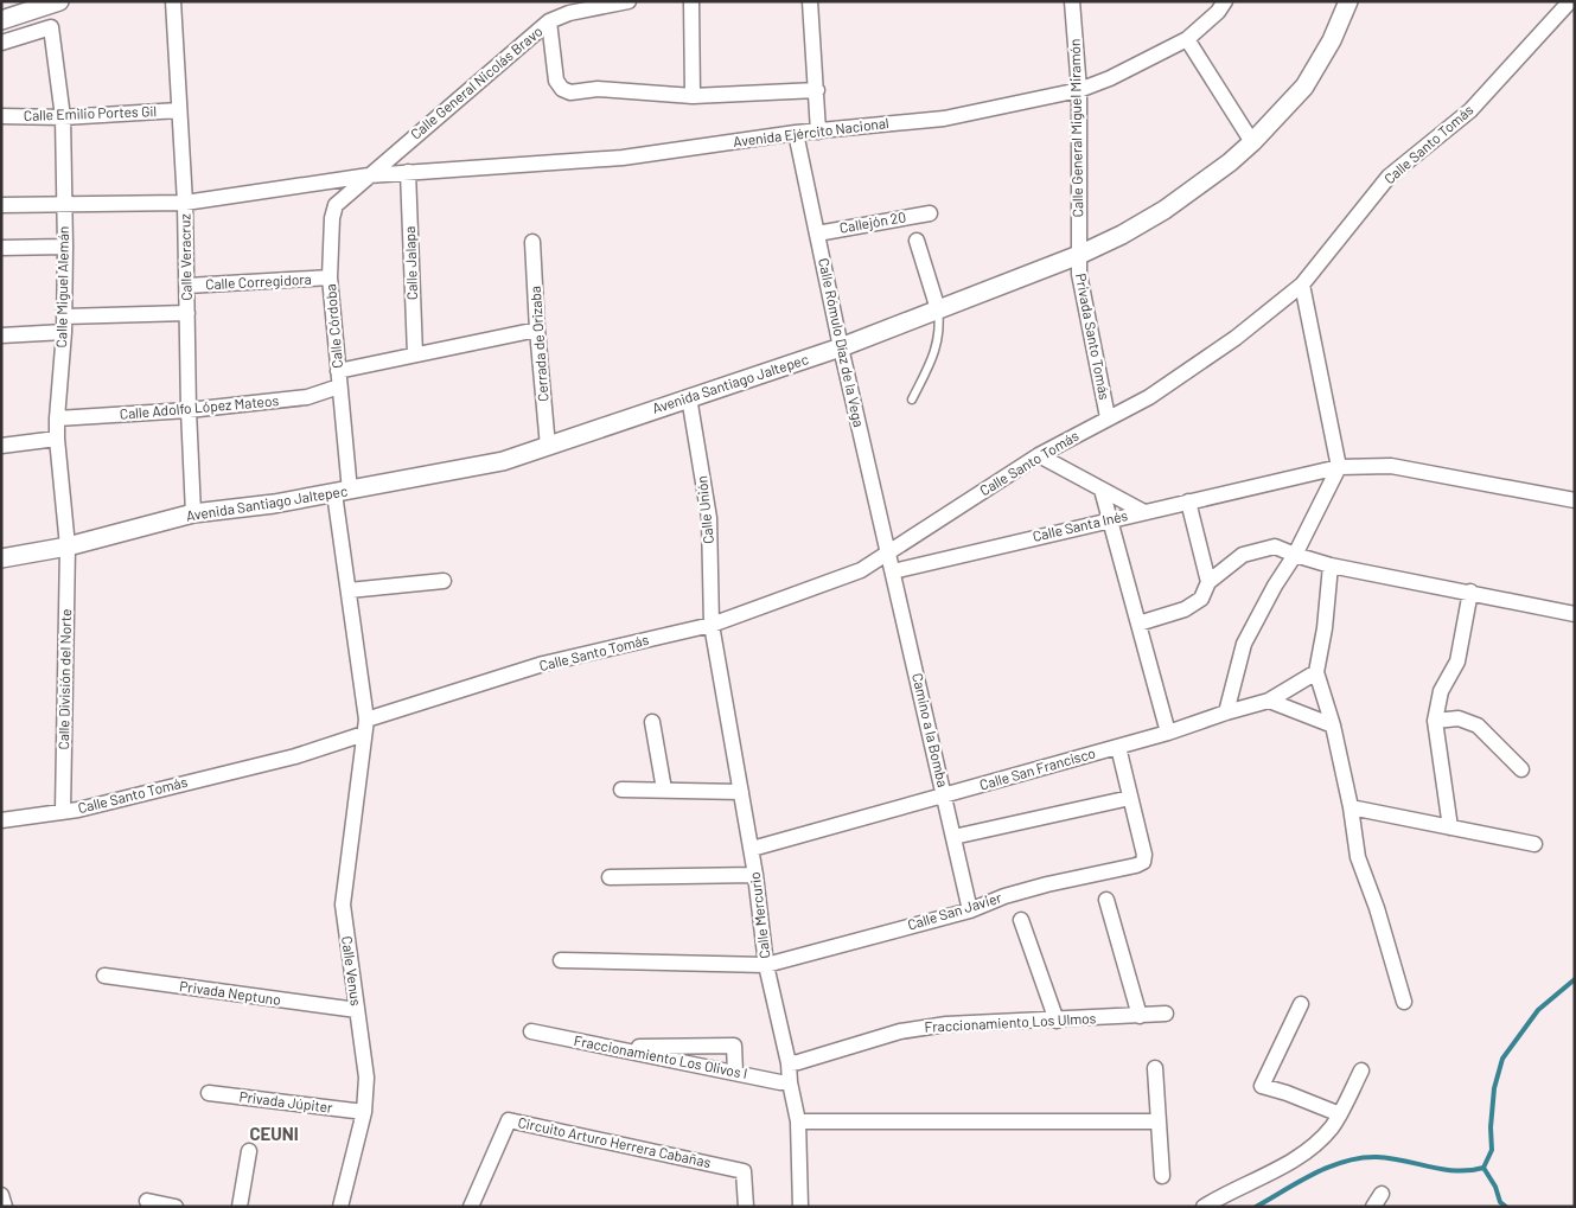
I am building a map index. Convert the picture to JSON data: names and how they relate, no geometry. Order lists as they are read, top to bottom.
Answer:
{
  "streets": {
    "street": [
      "Calle General Nicolás Bravo",
      "Calle Emilio Portes Gil",
      "Calle General Miguel Miramón",
      "Avenida Ejército Nacional",
      "Calle Santo Tomás",
      "Callejón 20",
      "Calle Veracruz",
      "Calle Jalapa",
      "Calle Corregidora",
      "Calle Miguel Alemán",
      "Calle Córdoba",
      "Privada Santo Tomás",
      "Calle Rómulo Díaz de la Vega",
      "Cerrada de Orizaba",
      "Avenida Santiago Jaltepec",
      "Calle Adolfo López Mateos",
      "Calle Unión",
      "Calle Santa Inés",
      "Calle División del Norte",
      "Camino a la Bomba",
      "Calle San Francisco",
      "Calle San Javier",
      "Calle Mercurio",
      "Calle Venus",
      "Privada Neptuno",
      "Fraccionamiento Los Ulmos",
      "Fraccionamiento Los Olivos I",
      "Privada Júpiter",
      "Circuito Arturo Herrera Cabañas"
    ]
  },
  "crossings": [
    ["Calle General Nicolás Bravo", "Avenida Ejército Nacional"],
    ["Calle General Nicolás Bravo", "Calle Córdoba"],
    ["Calle Emilio Portes Gil", "Calle Veracruz"],
    ["Calle Emilio Portes Gil", "Calle Miguel Alemán"],
    ["Calle General Miguel Miramón", "Avenida Ejército Nacional"],
    ["Calle General Miguel Miramón", "Privada Santo Tomás"],
    ["Calle General Miguel Miramón", "Avenida Santiago Jaltepec"],
    ["Avenida Ejército Nacional", "Calle Veracruz"],
    ["Avenida Ejército Nacional", "Calle Jalapa"],
    ["Avenida Ejército Nacional", "Calle Miguel Alemán"],
    ["Avenida Ejército Nacional", "Calle Córdoba"],
    ["Avenida Ejército Nacional", "Calle Rómulo Díaz de la Vega"],
    ["Calle Santo Tomás", "Calle Córdoba"],
    ["Calle Santo Tomás", "Privada Santo Tomás"],
    ["Calle Santo Tomás", "Calle Rómulo Díaz de la Vega"],
    ["Calle Santo Tomás", "Calle Unión"],
    ["Calle Santo Tomás", "Calle División del Norte"],
    ["Calle Santo Tomás", "Camino a la Bomba"],
    ["Calle Santo Tomás", "Calle Mercurio"],
    ["Calle Santo Tomás", "Calle Venus"],
    ["Callejón 20", "Calle Rómulo Díaz de la Vega"],
    ["Calle Veracruz", "Calle Corregidora"],
    ["Calle Veracruz", "Avenida Santiago Jaltepec"],
    ["Calle Veracruz", "Calle Adolfo López Mateos"],
    ["Calle Jalapa", "Calle Adolfo López Mateos"],
    ["Calle Corregidora", "Calle Córdoba"],
    ["Calle Miguel Alemán", "Avenida Santiago Jaltepec"],
    ["Calle Miguel Alemán", "Calle Adolfo López Mateos"],
    ["Calle Miguel Alemán", "Calle División del Norte"],
    ["Calle Córdoba", "Avenida Santiago Jaltepec"],
    ["Calle Córdoba", "Calle Adolfo López Mateos"],
    ["Calle Córdoba", "Calle Venus"],
    ["Privada Santo Tomás", "Avenida Santiago Jaltepec"],
    ["Calle Rómulo Díaz de la Vega", "Avenida Santiago Jaltepec"],
    ["Calle Rómulo Díaz de la Vega", "Camino a la Bomba"],
    ["Cerrada de Orizaba", "Avenida Santiago Jaltepec"],
    ["Cerrada de Orizaba", "Calle Adolfo López Mateos"],
    ["Avenida Santiago Jaltepec", "Calle Unión"],
    ["Avenida Santiago Jaltepec", "Calle División del Norte"],
    ["Calle Unión", "Calle Mercurio"],
    ["Calle Santa Inés", "Camino a la Bomba"],
    ["Camino a la Bomba", "Calle San Francisco"],
    ["Camino a la Bomba", "Calle San Javier"],
    ["Calle San Francisco", "Calle Mercurio"],
    ["Calle San Javier", "Calle Mercurio"],
    ["Calle Mercurio", "Fraccionamiento Los Ulmos"],
    ["Calle Mercurio", "Fraccionamiento Los Olivos I"],
    ["Calle Venus", "Privada Neptuno"],
    ["Calle Venus", "Privada Júpiter"]
  ],
  "districts": ["CEUNI"]
}
